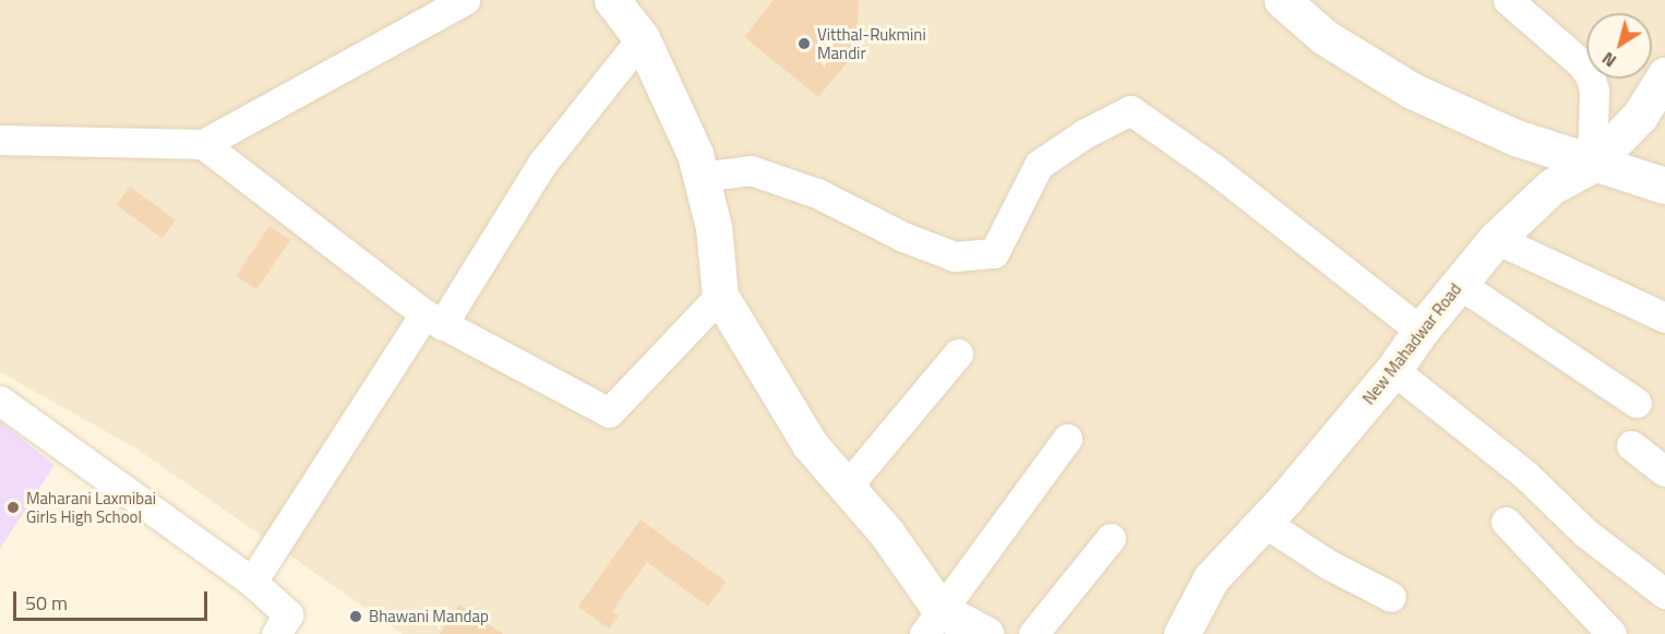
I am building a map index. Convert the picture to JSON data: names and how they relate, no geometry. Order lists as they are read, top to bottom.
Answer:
{
  "streets": {
    "street": ["New Mahadwar Road"]
  },
  "places": ["Vitthal-Rukmini Mandir", "Maharani Laxmibai Girls High School", "Bhawani Mandap"],
  "scale_bar": "50 m",
  "north": "bottom left"
}
